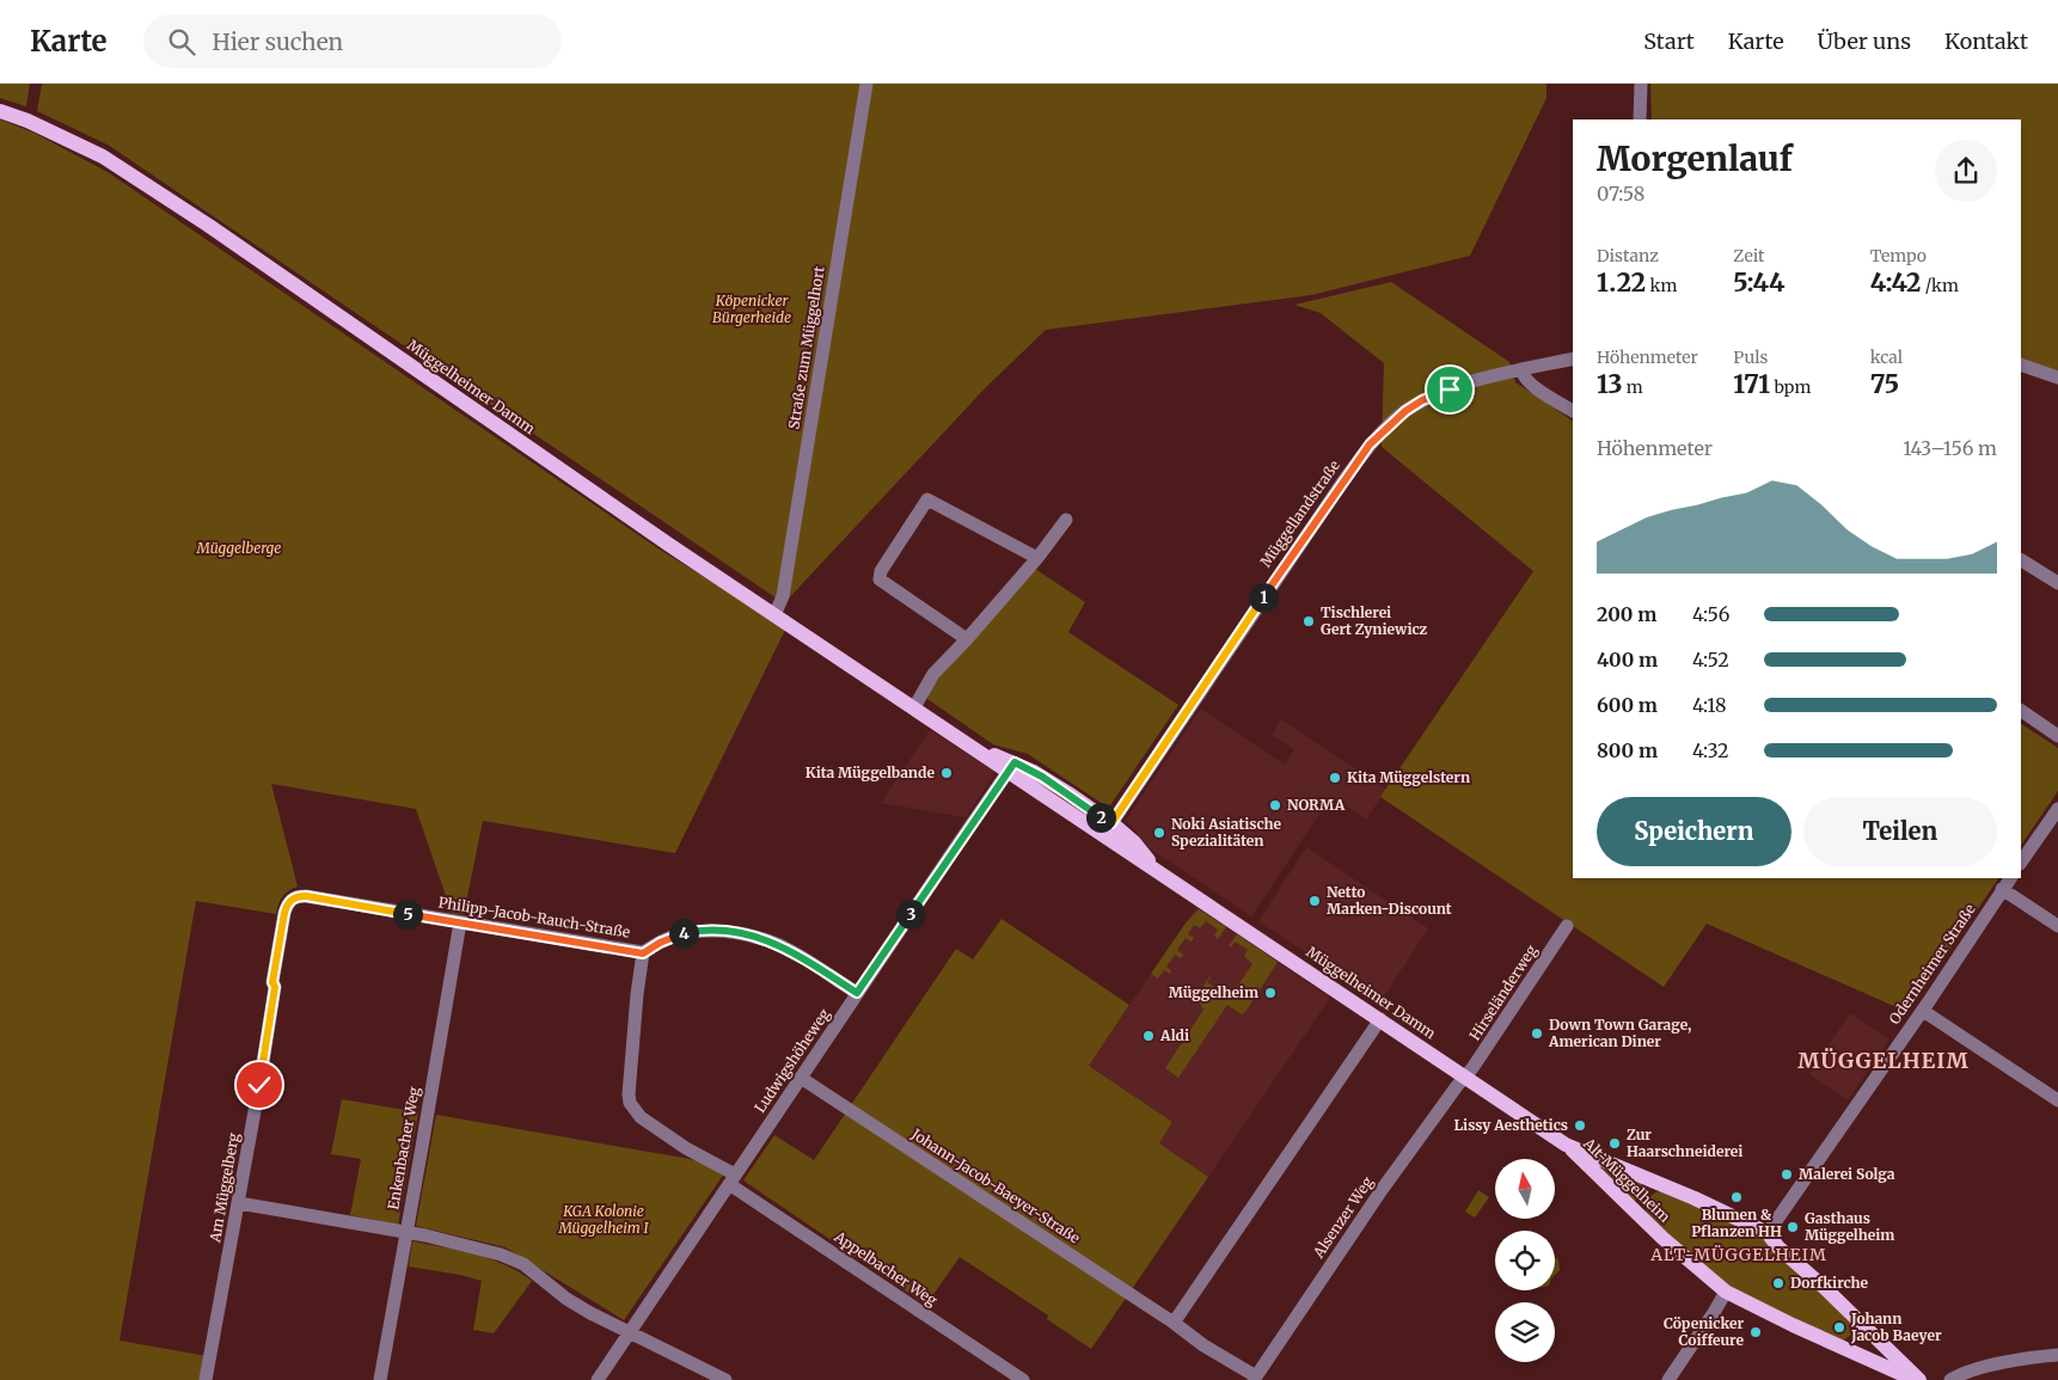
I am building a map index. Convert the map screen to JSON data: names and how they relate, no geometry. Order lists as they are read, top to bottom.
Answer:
{
  "streets": {
    "main road": ["Müggelheimer Damm", "Alt-Müggelheim"],
    "street": [
      "Straße zum Müggelhort",
      "Müggellandstraße",
      "Philipp-Jacob-Rauch-Straße",
      "Odernheimer Straße",
      "Hirseländerweg",
      "Ludwigshöheweg",
      "Enkenbacher Weg",
      "Johann-Jacob-Baeyer-Straße",
      "Am Müggelberg",
      "Alsenzer Weg",
      "Appelbacher Weg"
    ]
  },
  "crossings": [
    ["Straße zum Müggelhort", "Müggelheimer Damm"],
    ["Müggelheimer Damm", "Müggellandstraße"],
    ["Müggelheimer Damm", "Hirseländerweg"],
    ["Müggelheimer Damm", "Ludwigshöheweg"],
    ["Müggelheimer Damm", "Alt-Müggelheim"],
    ["Müggelheimer Damm", "Alsenzer Weg"],
    ["Philipp-Jacob-Rauch-Straße", "Ludwigshöheweg"],
    ["Philipp-Jacob-Rauch-Straße", "Enkenbacher Weg"],
    ["Philipp-Jacob-Rauch-Straße", "Am Müggelberg"],
    ["Philipp-Jacob-Rauch-Straße", "Appelbacher Weg"],
    ["Odernheimer Straße", "Alt-Müggelheim"],
    ["Hirseländerweg", "Alsenzer Weg"],
    ["Ludwigshöheweg", "Johann-Jacob-Baeyer-Straße"],
    ["Ludwigshöheweg", "Appelbacher Weg"],
    ["Johann-Jacob-Baeyer-Straße", "Alsenzer Weg"]
  ],
  "districts": ["MÜGGELHEIM", "ALT-MÜGGELHEIM"],
  "parks": ["Köpenicker Bürgerheide", "Müggelberge", "KGA Kolonie Müggelheim I"],
  "places": [
    "Tischlerei Gert Zyniewicz",
    "Kita Müggelbande",
    "Kita Müggelstern",
    "NORMA",
    "Noki Asiatische Spezialitäten",
    "Netto Marken-Discount",
    "Müggelheim",
    "Down Town Garage, American Diner",
    "Aldi",
    "Lissy Aesthetics",
    "Zur Haarschneiderei",
    "Malerei Solga",
    "Blumen & Pflanzen HH",
    "Gasthaus Müggelheim",
    "Dorfkirche",
    "Johann Jacob Baeyer",
    "Cöpenicker Coiffeure"
  ],
  "north": "top",
  "page": {
    "header": "Karte",
    "search": "Hier suchen",
    "nav": [
      "Start",
      "Karte",
      "Über uns",
      "Kontakt"
    ],
    "heading": ["Morgenlauf", "07:58"],
    "stats": [
      ["Distanz", "1.22 km"],
      ["Zeit", "5:44"],
      ["Tempo", "4:42 /km"],
      ["Höhenmeter", "13 m"],
      ["Puls", "171 bpm"],
      ["kcal", "75"]
    ],
    "chart": ["Höhenmeter", "143–156 m"],
    "pins": [
      "1",
      "2",
      "3",
      "5",
      "4"
    ],
    "list": [
      {
        "name": "200 m",
        "note": "4:56"
      },
      {
        "name": "400 m",
        "note": "4:52"
      },
      {
        "name": "600 m",
        "note": "4:18"
      },
      {
        "name": "800 m",
        "note": "4:32"
      }
    ],
    "buttons": ["Speichern", "Teilen"]
  }
}
